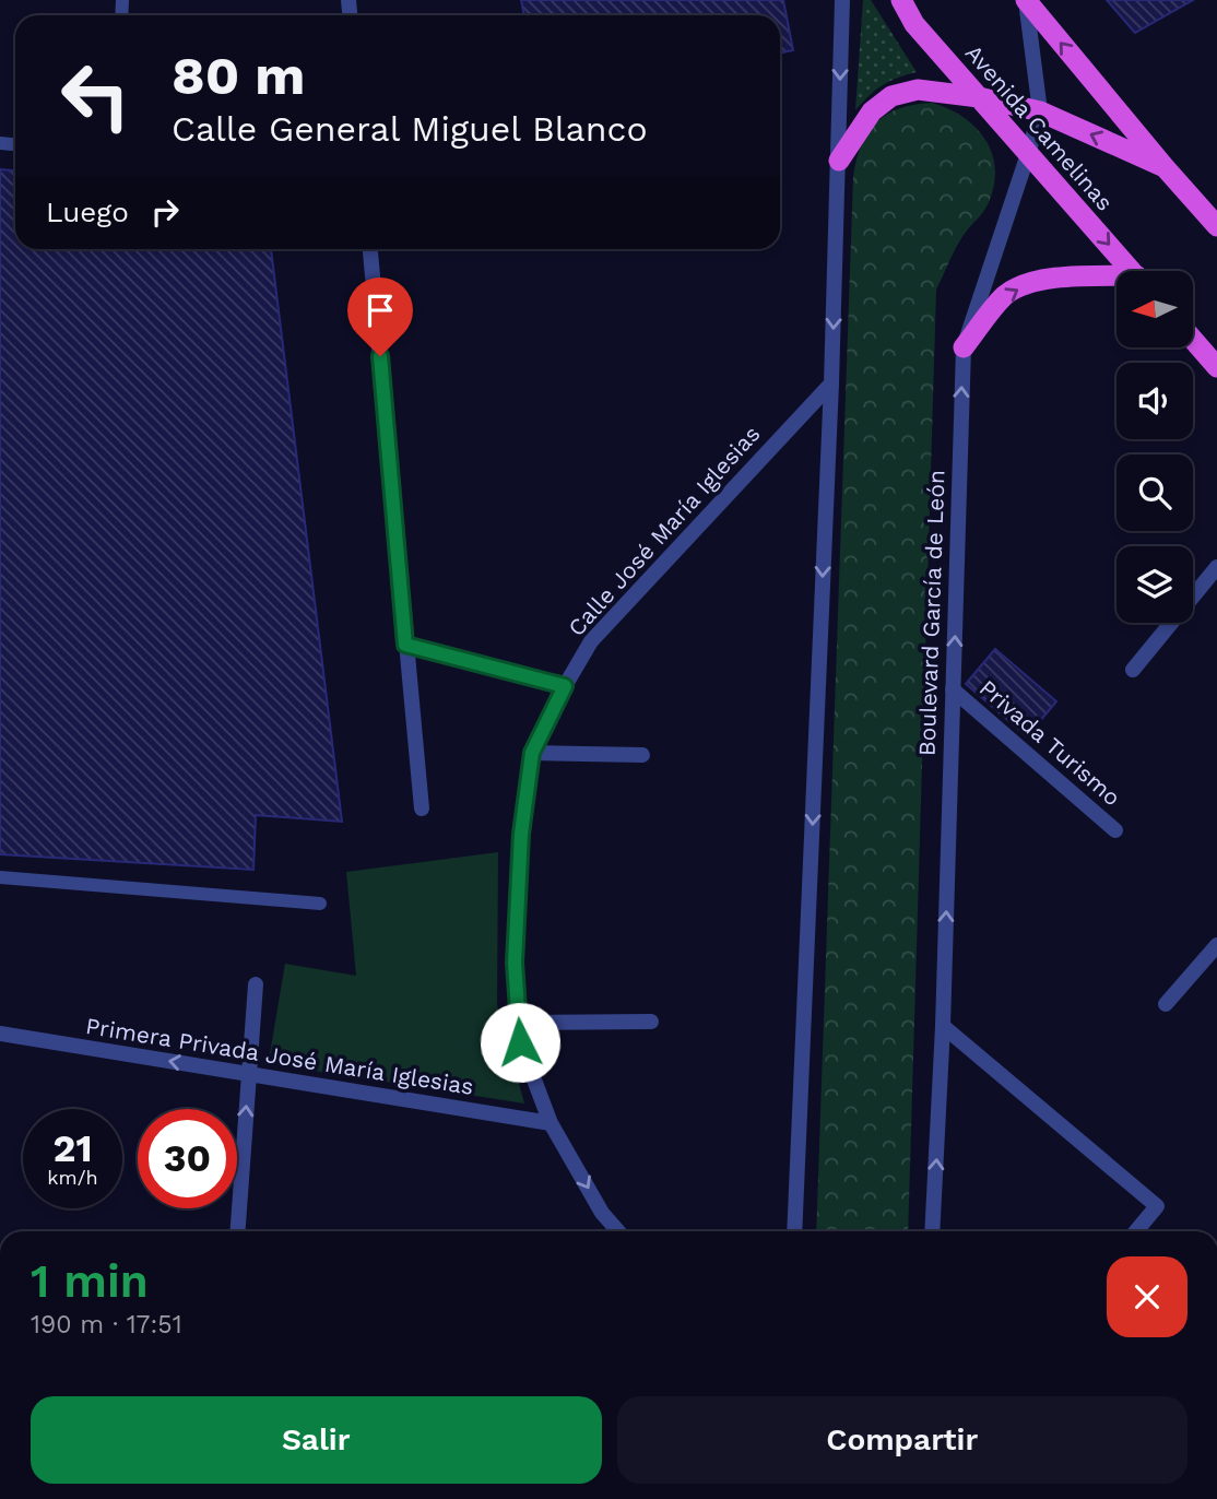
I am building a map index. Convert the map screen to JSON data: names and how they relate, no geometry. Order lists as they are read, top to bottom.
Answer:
{
  "streets": {
    "highway": ["Avenida Camelinas"],
    "street": [
      "Calle José María Iglesias",
      "Boulevard García de León",
      "Privada Turismo",
      "Primera Privada José María Iglesias"
    ]
  },
  "crossings": [
    ["Avenida Camelinas", "Boulevard García de León"],
    ["Calle José María Iglesias", "Primera Privada José María Iglesias"],
    ["Boulevard García de León", "Privada Turismo"]
  ],
  "one_way": ["Primera Privada José María Iglesias"],
  "north": "left",
  "page": {
    "turn": ["80 m", "Calle General Miguel Blanco"],
    "then": "Luego",
    "speed": "21 km/h",
    "limit": "30",
    "heading": ["1 min", "190 m · 17:51"],
    "buttons": ["Salir", "Compartir"]
  }
}
